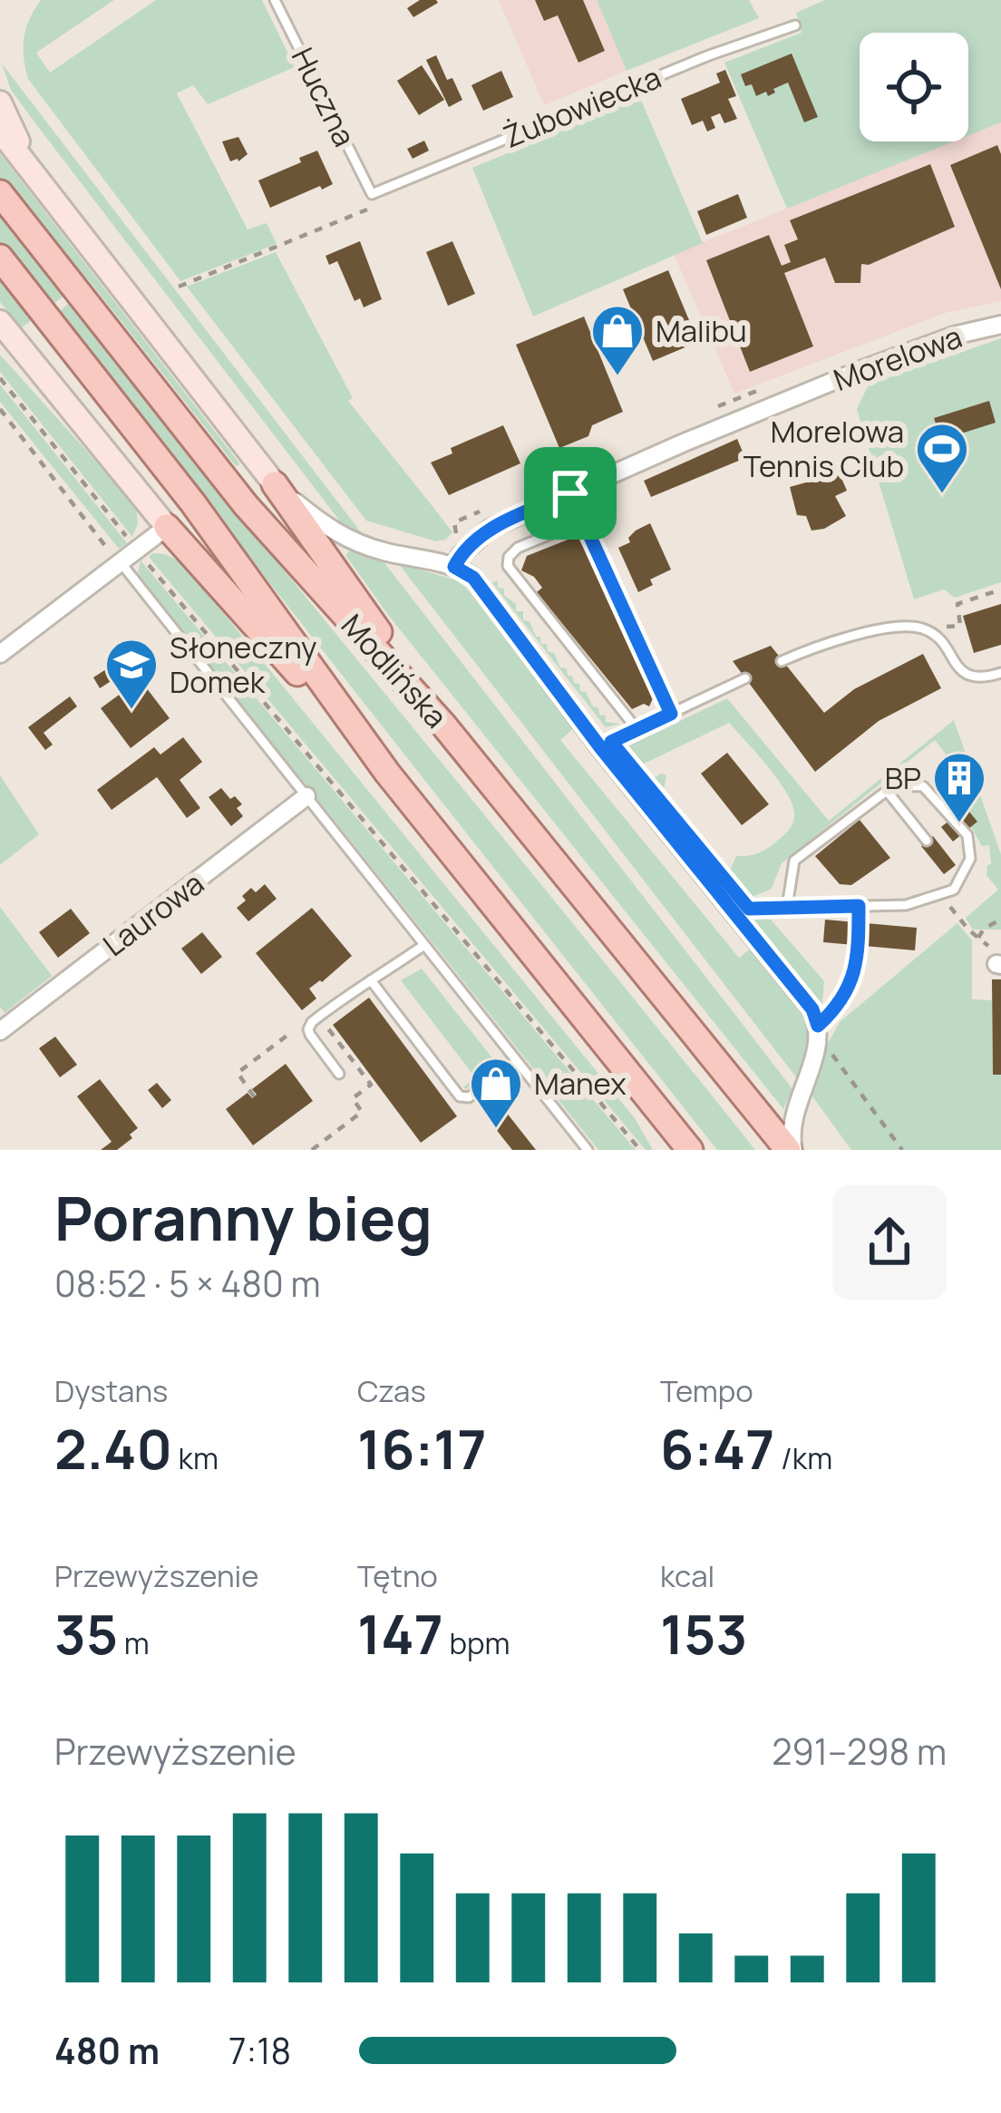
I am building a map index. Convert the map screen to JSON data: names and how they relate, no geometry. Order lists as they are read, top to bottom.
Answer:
{
  "streets": {
    "main road": ["Modlińska"],
    "street": ["Morelowa", "Laurowa"],
    "lane": ["Huczna", "Żubowiecka"]
  },
  "crossings": [
    ["Huczna", "Żubowiecka"]
  ],
  "places": {
    "shop": ["Malibu", "Manex"],
    "sports": ["Morelowa Tennis Club"],
    "school or university": ["Słoneczny Domek"],
    "building": ["BP"]
  },
  "page": {
    "heading": ["Poranny bieg", "08:52 · 5 × 480 m"],
    "stats": [
      ["Dystans", "2.40 km"],
      ["Czas", "16:17"],
      ["Tempo", "6:47 /km"],
      ["Przewyższenie", "35 m"],
      ["Tętno", "147 bpm"],
      ["kcal", "153"]
    ],
    "chart": ["Przewyższenie", "291–298 m"],
    "list": [
      {
        "name": "480 m",
        "note": "7:18"
      }
    ]
  }
}
